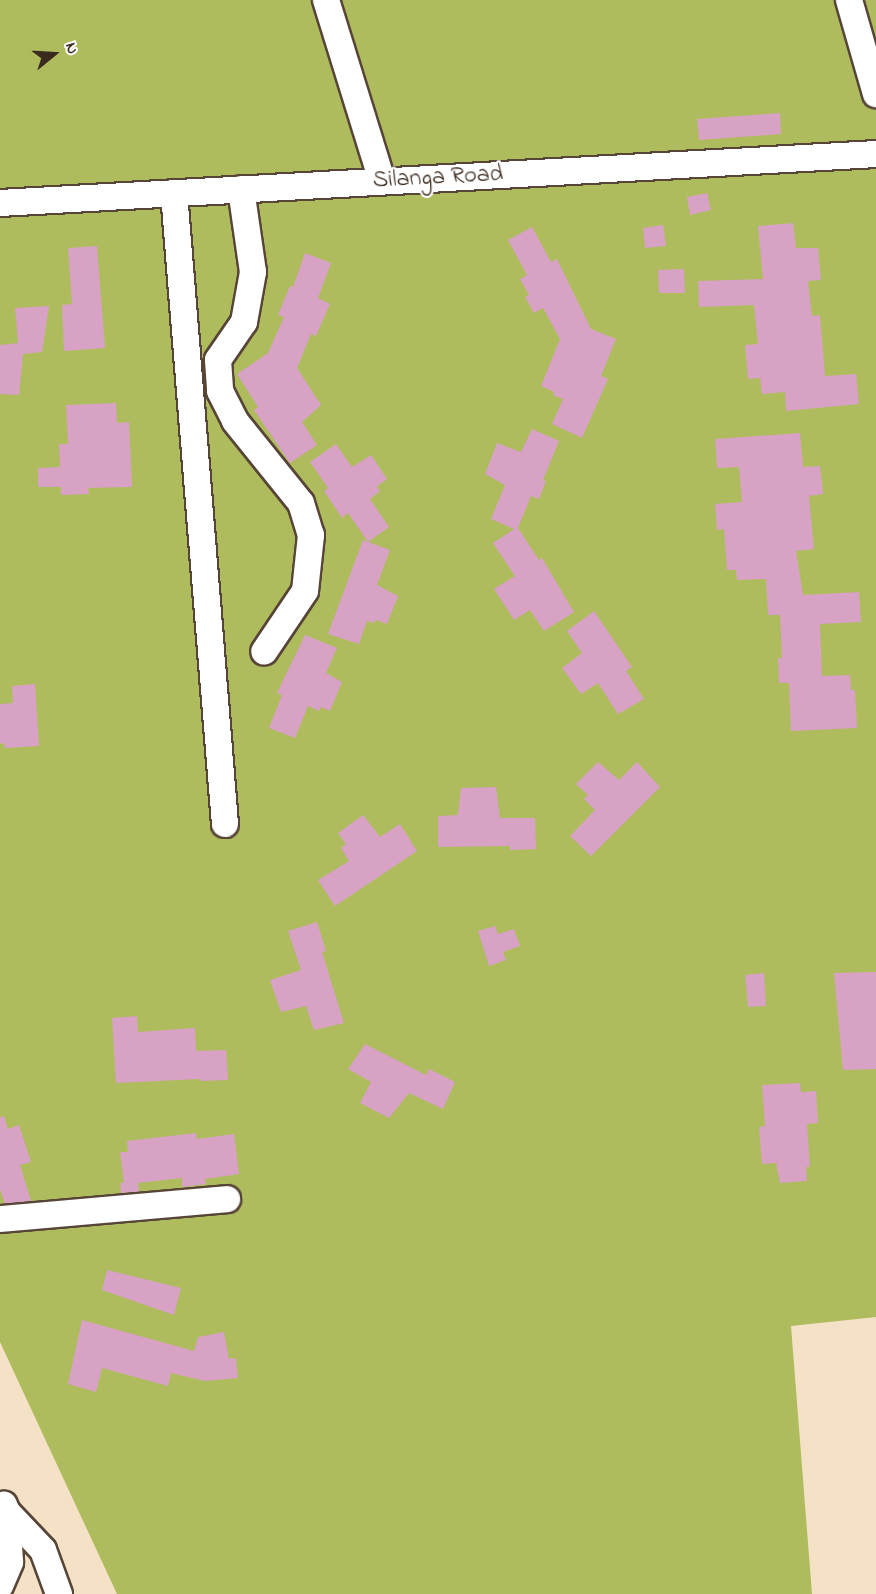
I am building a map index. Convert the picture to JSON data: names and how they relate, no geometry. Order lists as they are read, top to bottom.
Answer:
{
  "streets": {
    "street": ["Silanga Road"]
  },
  "north": "right"
}
